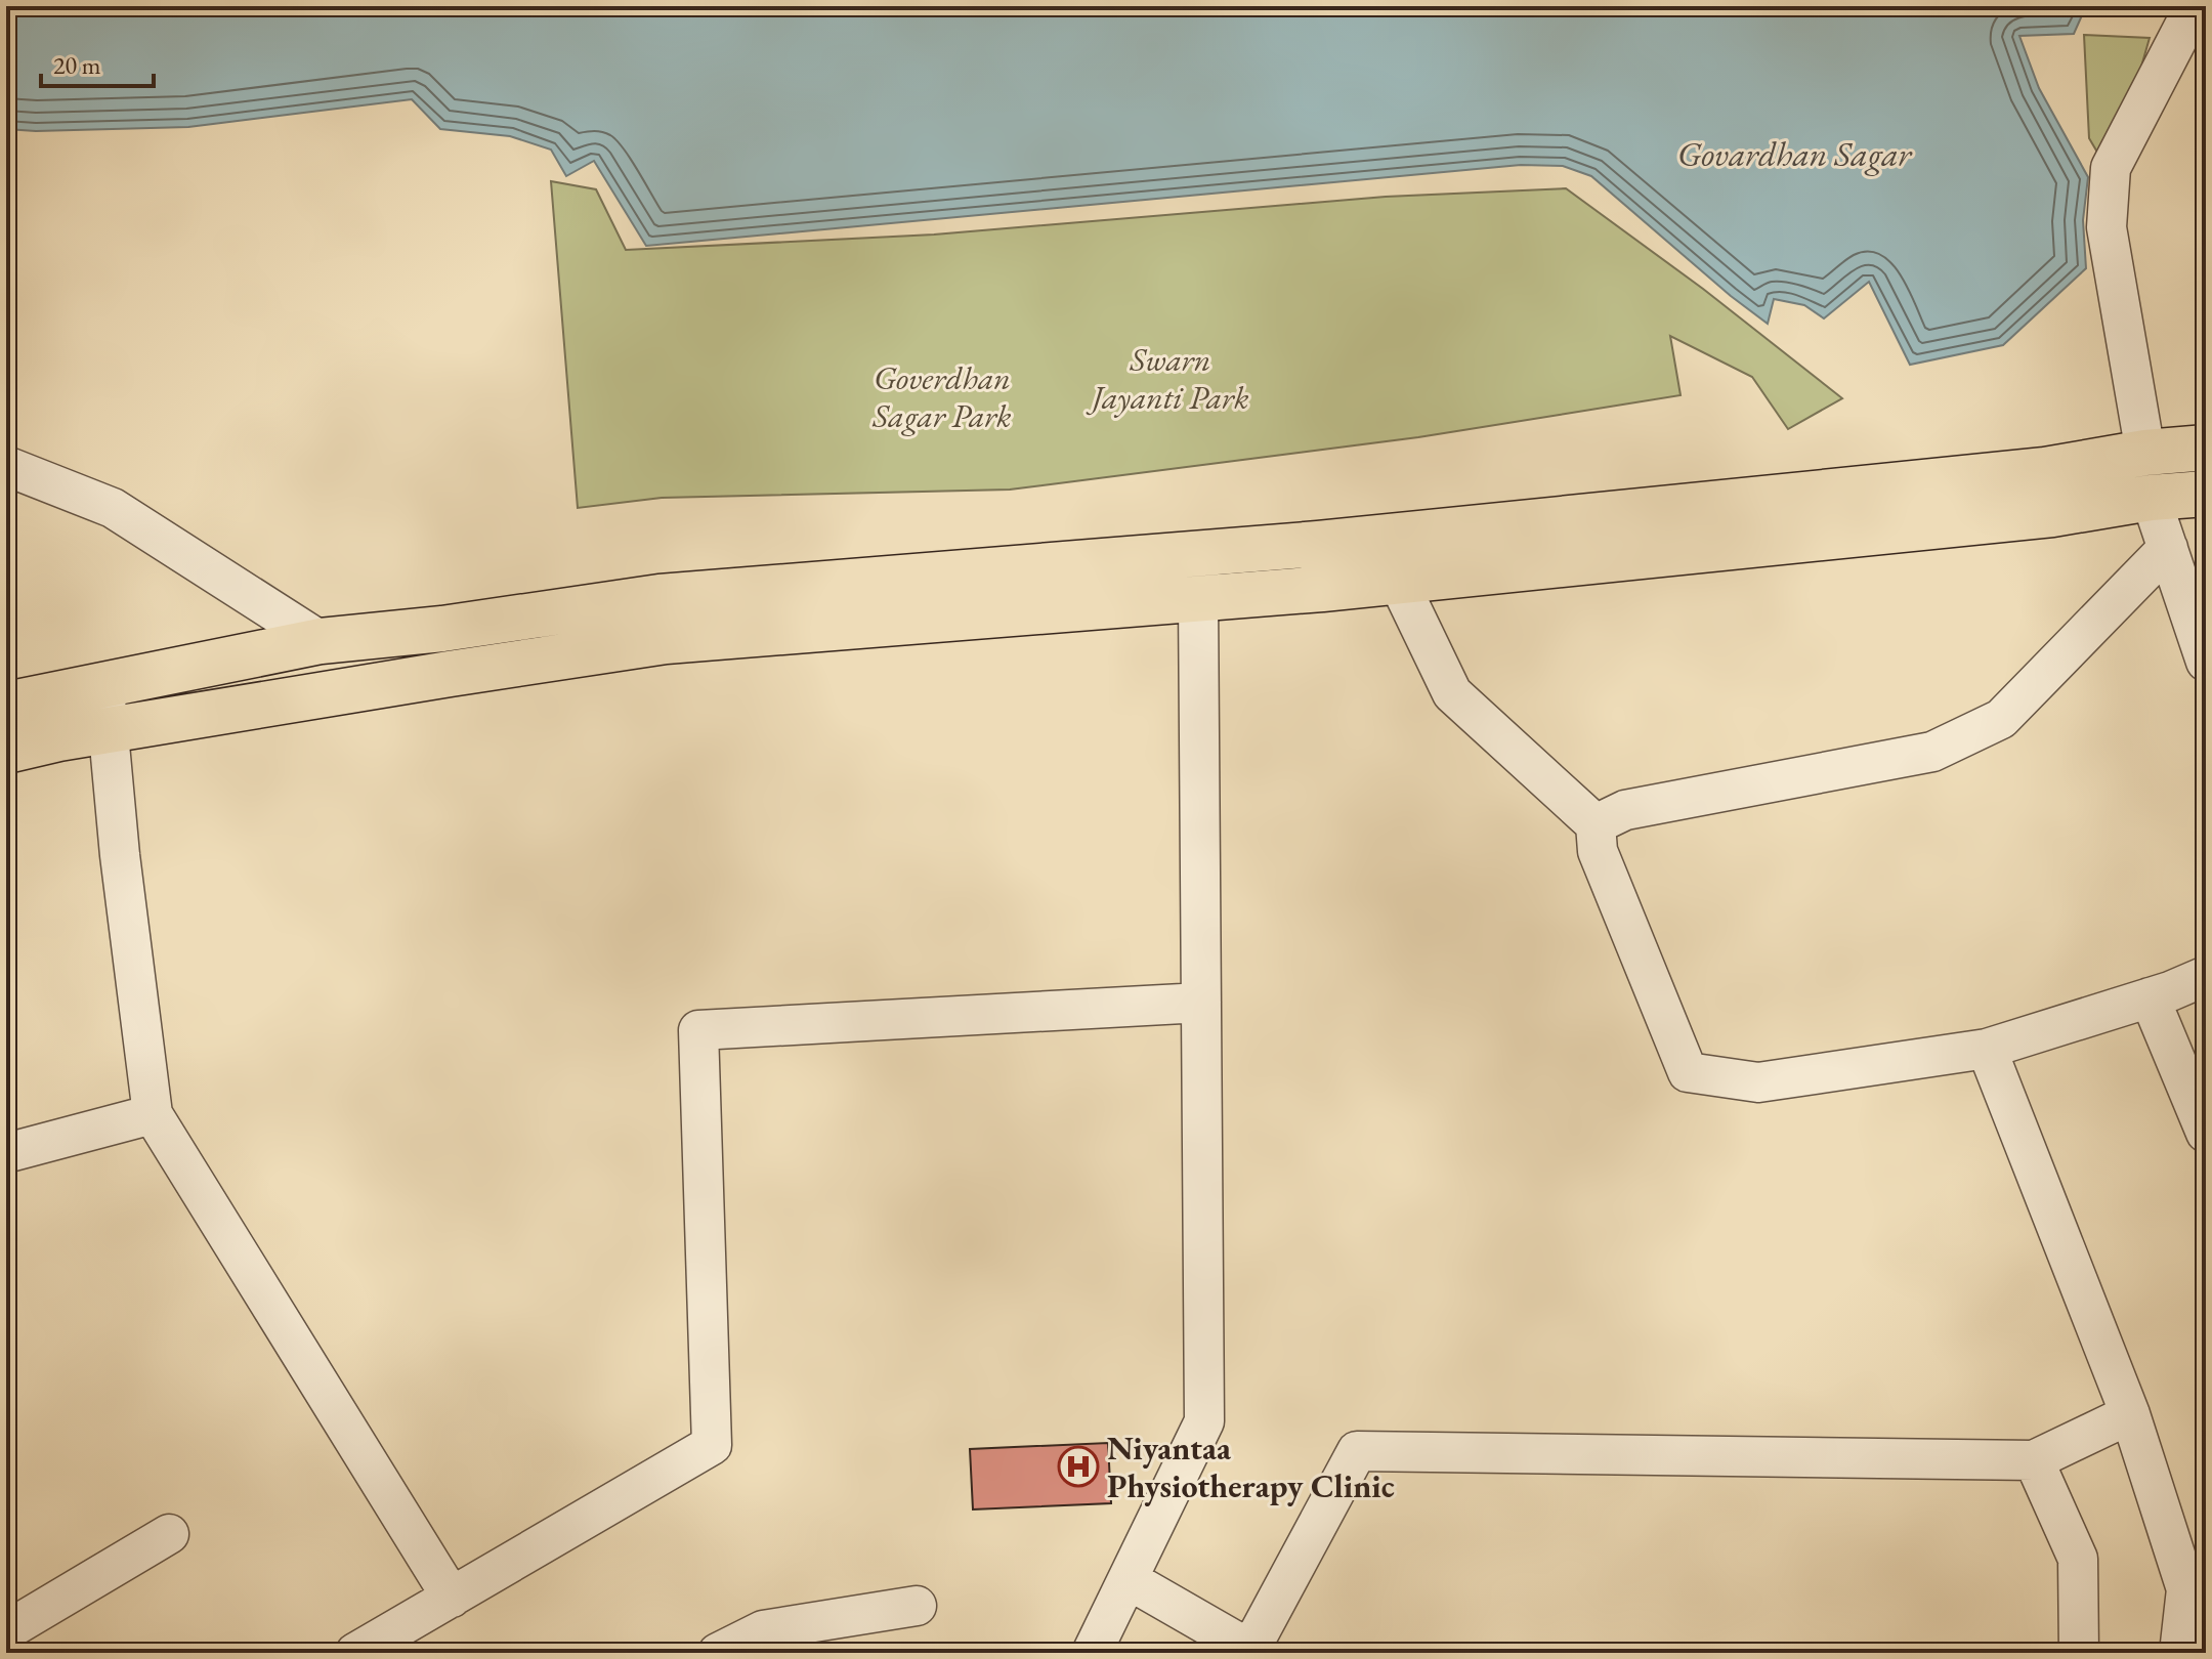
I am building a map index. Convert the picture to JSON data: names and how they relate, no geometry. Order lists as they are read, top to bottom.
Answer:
{
  "water": ["Govardhan Sagar"],
  "parks": ["Swarn Jayanti Park", "Goverdhan Sagar Park"],
  "places": {
    "hospital": ["Niyantaa Physiotherapy Clinic"]
  },
  "scale_bar": "20 m"
}
